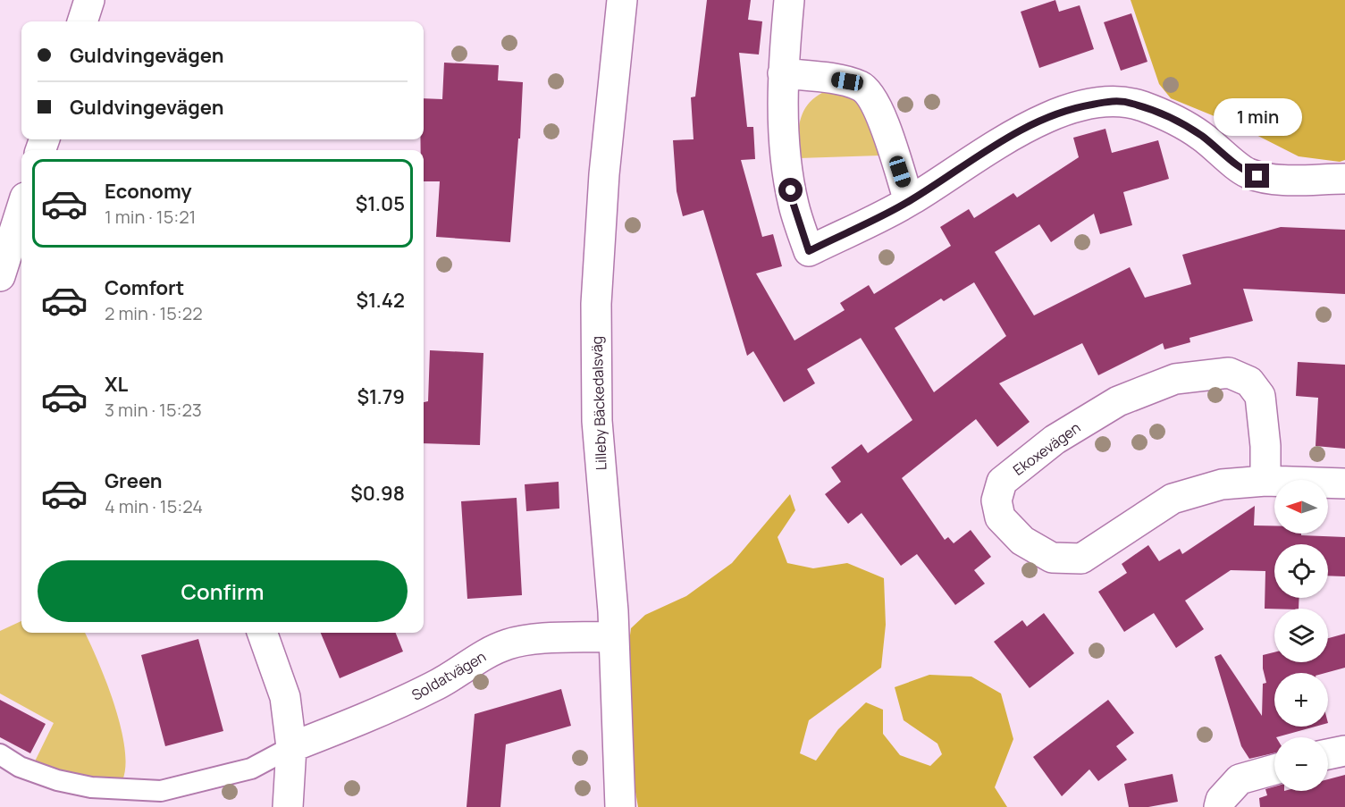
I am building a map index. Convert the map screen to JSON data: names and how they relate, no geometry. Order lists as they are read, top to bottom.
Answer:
{
  "streets": {
    "street": ["Lilleby Bäckedalsväg", "Ekoxevägen", "Soldatvägen"]
  },
  "crossings": [
    ["Lilleby Bäckedalsväg", "Soldatvägen"]
  ],
  "north": "left",
  "page": {
    "banner": ["Guldvingevägen", "Guldvingevägen"],
    "bubble": "1 min",
    "list": [
      {
        "name": "Economy",
        "note": "1 min · 15:21",
        "value": "$1.05"
      },
      {
        "name": "Comfort",
        "note": "2 min · 15:22",
        "value": "$1.42"
      },
      {
        "name": "XL",
        "note": "3 min · 15:23",
        "value": "$1.79"
      },
      {
        "name": "Green",
        "note": "4 min · 15:24",
        "value": "$0.98"
      }
    ],
    "map_buttons": ["+", "−"],
    "buttons": "Confirm"
  }
}
